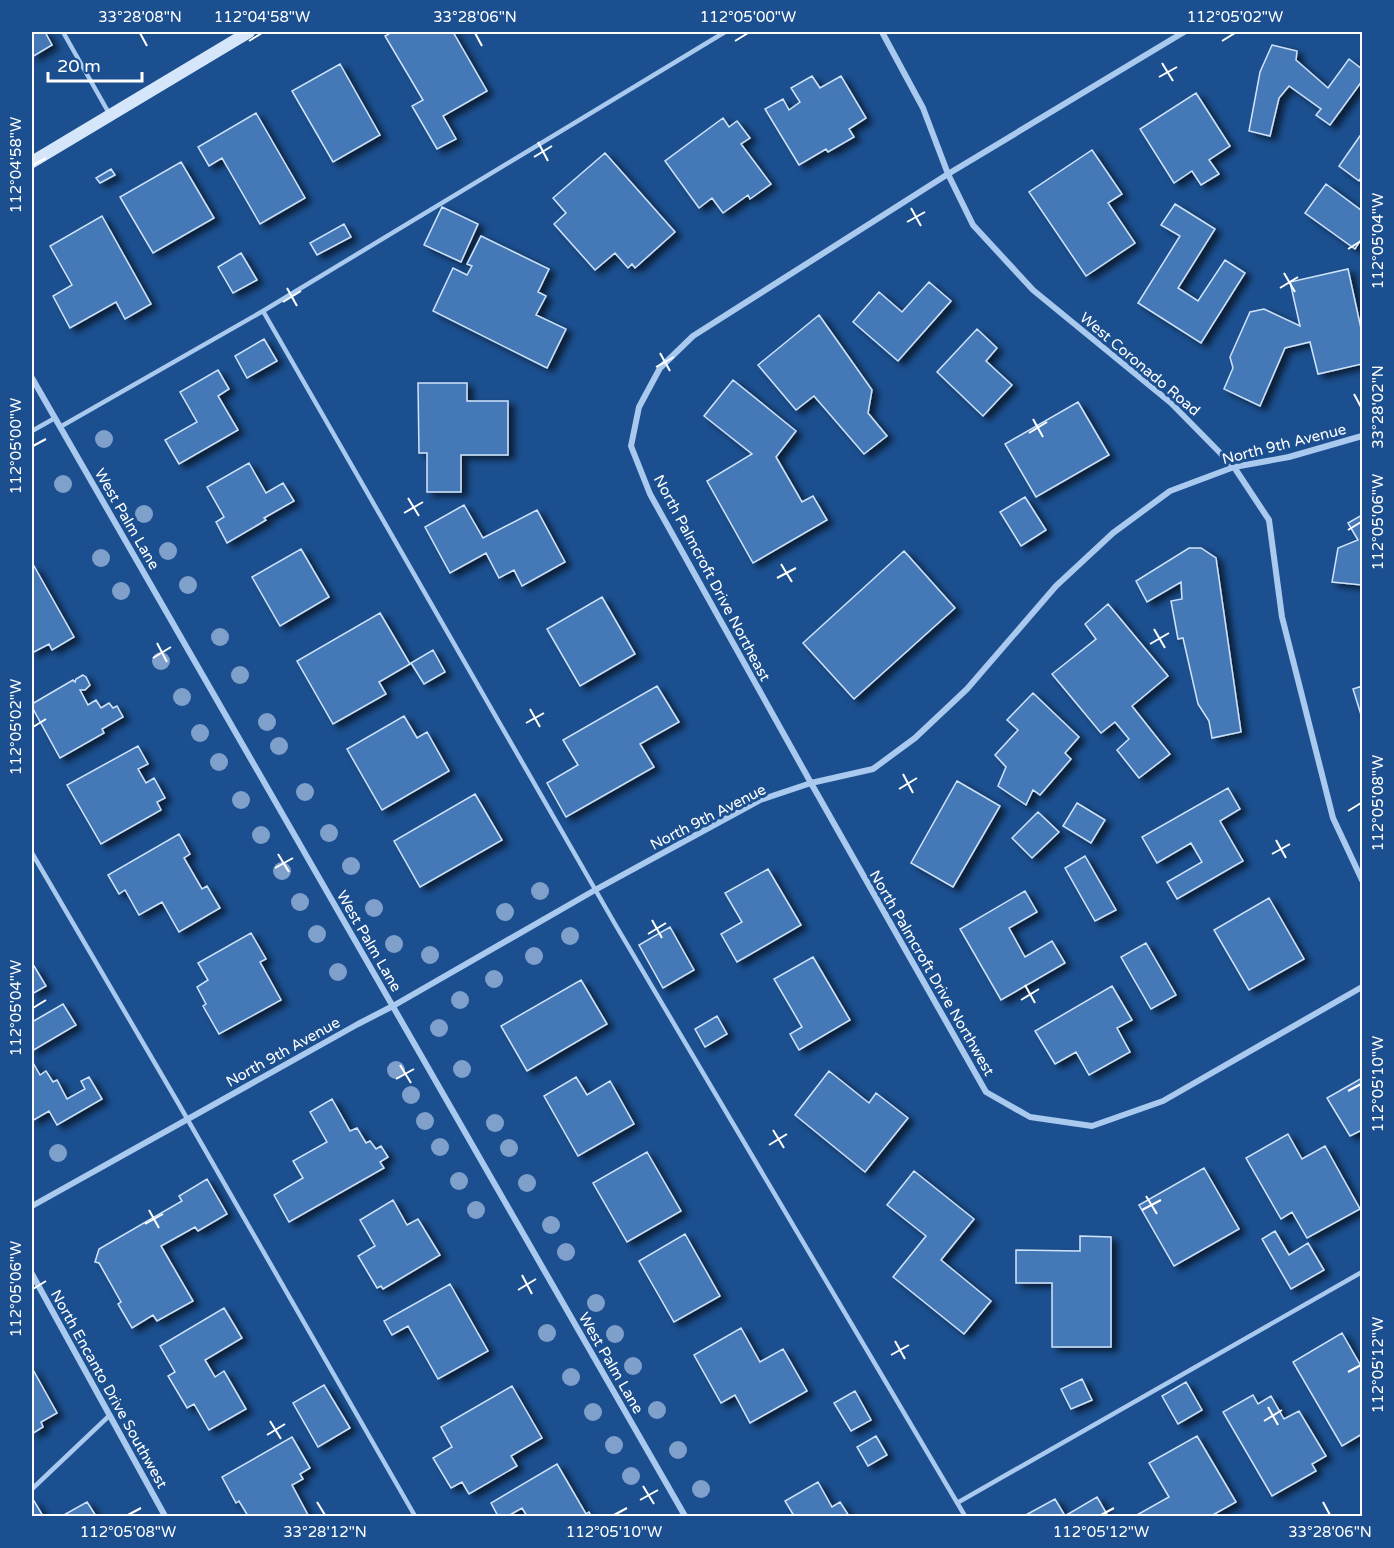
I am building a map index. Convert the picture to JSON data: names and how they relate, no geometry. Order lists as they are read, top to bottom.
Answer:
{
  "streets": {
    "street": [
      "West Coronado Road",
      "North 9th Avenue",
      "West Palm Lane",
      "North Palmcroft Drive Northeast",
      "North Palmcroft Drive Northwest",
      "North Encanto Drive Southwest"
    ]
  },
  "crossings": [
    ["West Coronado Road", "North 9th Avenue"],
    ["West Coronado Road", "North Palmcroft Drive Northeast"],
    ["North 9th Avenue", "West Palm Lane"],
    ["North 9th Avenue", "North Palmcroft Drive Northeast"],
    ["North 9th Avenue", "North Palmcroft Drive Northwest"],
    ["North Palmcroft Drive Northeast", "North Palmcroft Drive Northwest"]
  ],
  "scale_bar": "20 m",
  "coordinates": [
    "33°28'08\"N",
    "112°04'58\"W",
    "33°28'06\"N",
    "112°05'00\"W",
    "112°05'02\"W",
    "112°05'04\"W",
    "33°28'02\"N",
    "112°05'06\"W",
    "112°05'08\"W",
    "112°05'10\"W",
    "112°05'12\"W",
    "33°28'12\"N"
  ]
}
